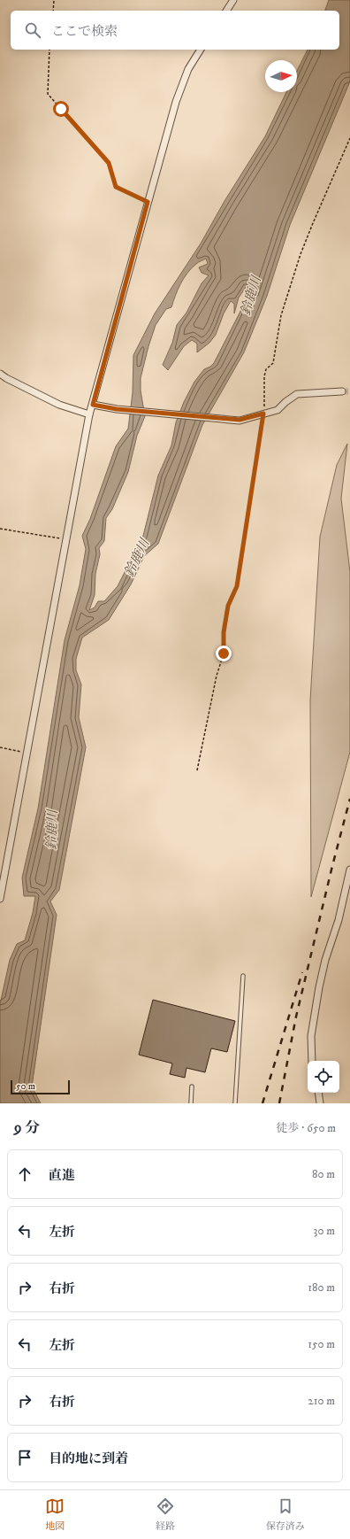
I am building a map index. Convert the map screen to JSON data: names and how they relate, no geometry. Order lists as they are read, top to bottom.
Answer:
{
  "water": ["鈴鹿川"],
  "scale_bar": "50 m",
  "north": "right",
  "page": {
    "search": "ここで検索",
    "scale": "50 m",
    "heading": ["9 分", "徒歩 · 650 m"],
    "list": [
      ["直進", "80 m"],
      ["左折", "30 m"],
      ["右折", "180 m"],
      ["左折", "150 m"],
      ["右折", "210 m"],
      "目的地に到着"
    ],
    "nav": ["地図", "経路", "保存済み"]
  }
}
